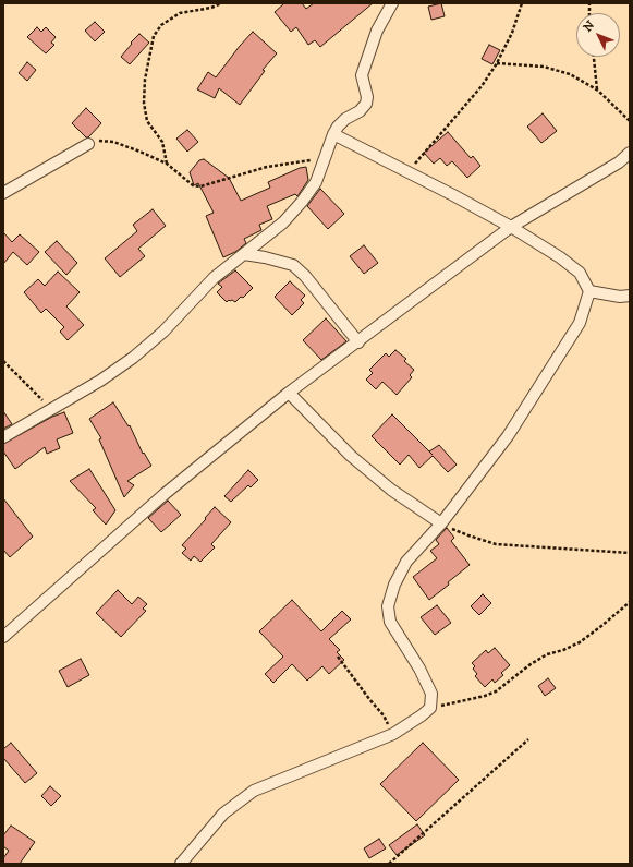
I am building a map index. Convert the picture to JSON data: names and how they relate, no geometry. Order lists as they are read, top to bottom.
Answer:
{
  "north": "top left"
}
